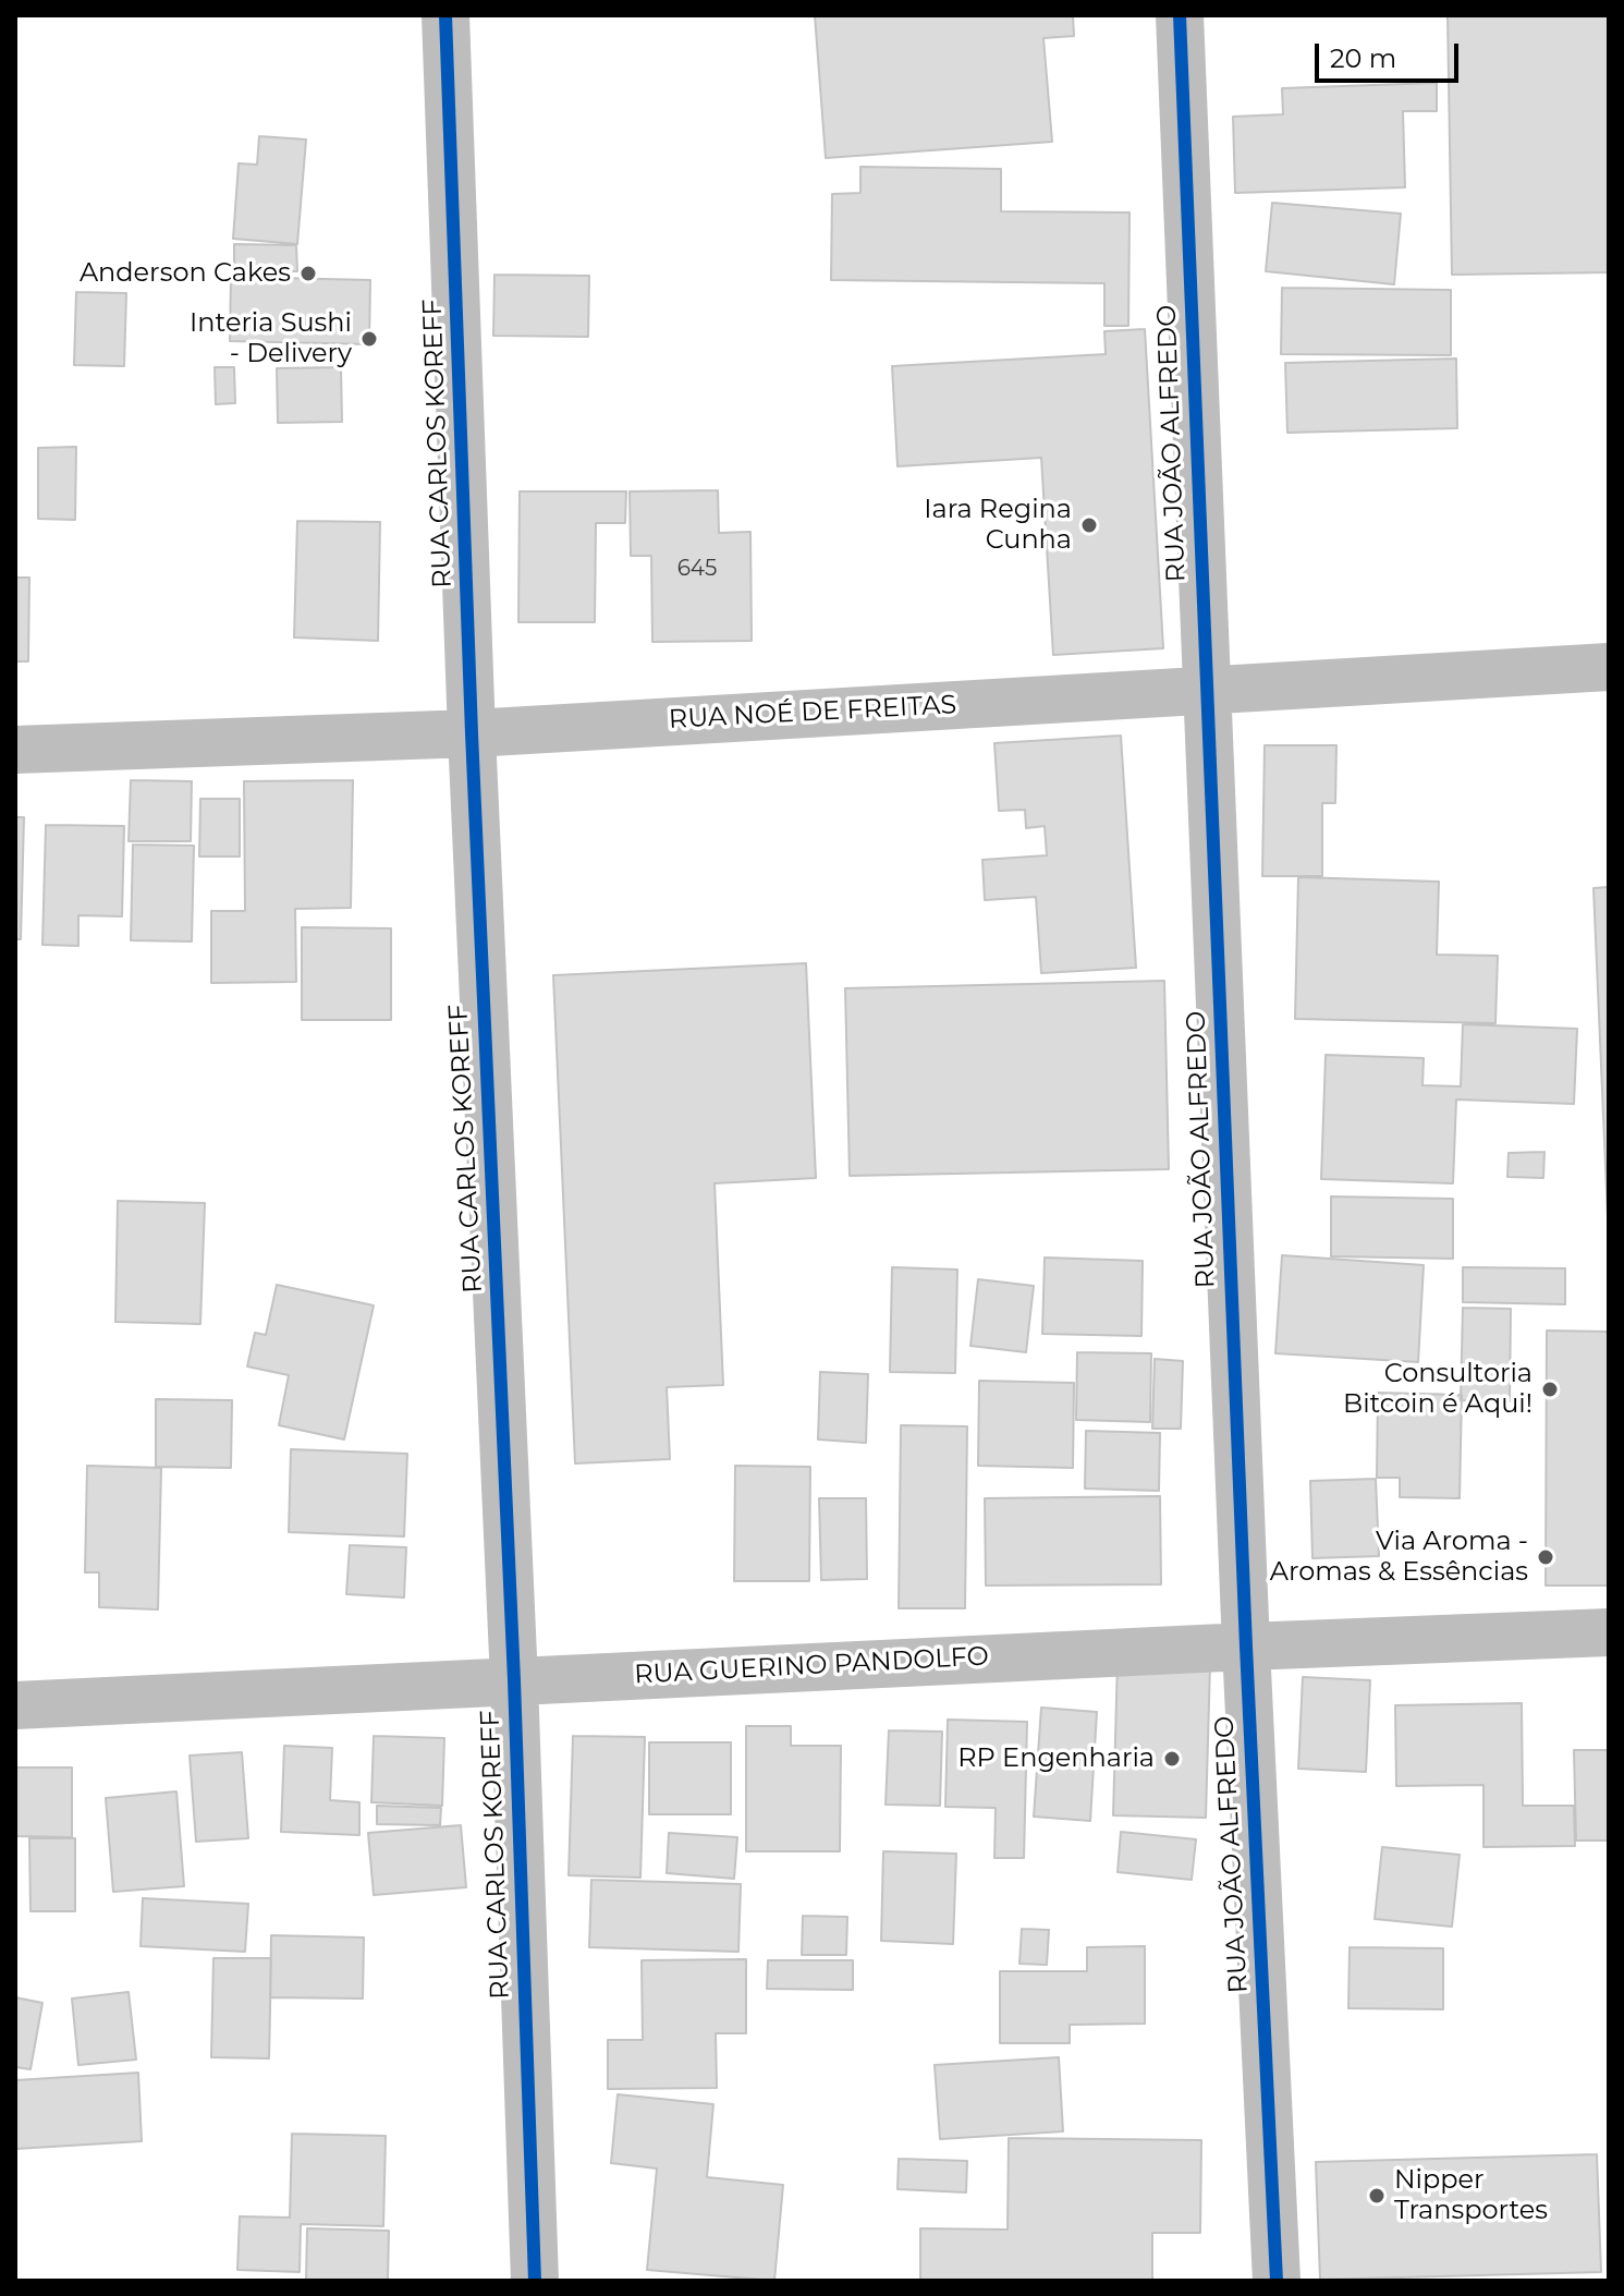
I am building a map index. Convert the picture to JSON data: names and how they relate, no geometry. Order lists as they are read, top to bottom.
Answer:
{
  "streets": {
    "street": [
      "RUA CARLOS KOREFF",
      "RUA JOÃO ALFREDO",
      "RUA NOÉ DE FREITAS",
      "RUA GUERINO PANDOLFO"
    ]
  },
  "crossings": [
    ["RUA CARLOS KOREFF", "RUA NOÉ DE FREITAS"],
    ["RUA CARLOS KOREFF", "RUA GUERINO PANDOLFO"],
    ["RUA JOÃO ALFREDO", "RUA NOÉ DE FREITAS"],
    ["RUA JOÃO ALFREDO", "RUA GUERINO PANDOLFO"]
  ],
  "places": [
    "Anderson Cakes",
    "Interia Sushi - Delivery",
    "Iara Regina Cunha",
    "Consultoria Bitcoin é Aqui!",
    "Via Aroma - Aromas & Essências",
    "RP Engenharia",
    "Nipper Transportes"
  ],
  "house_numbers": ["645"],
  "scale_bar": "20 m"
}
